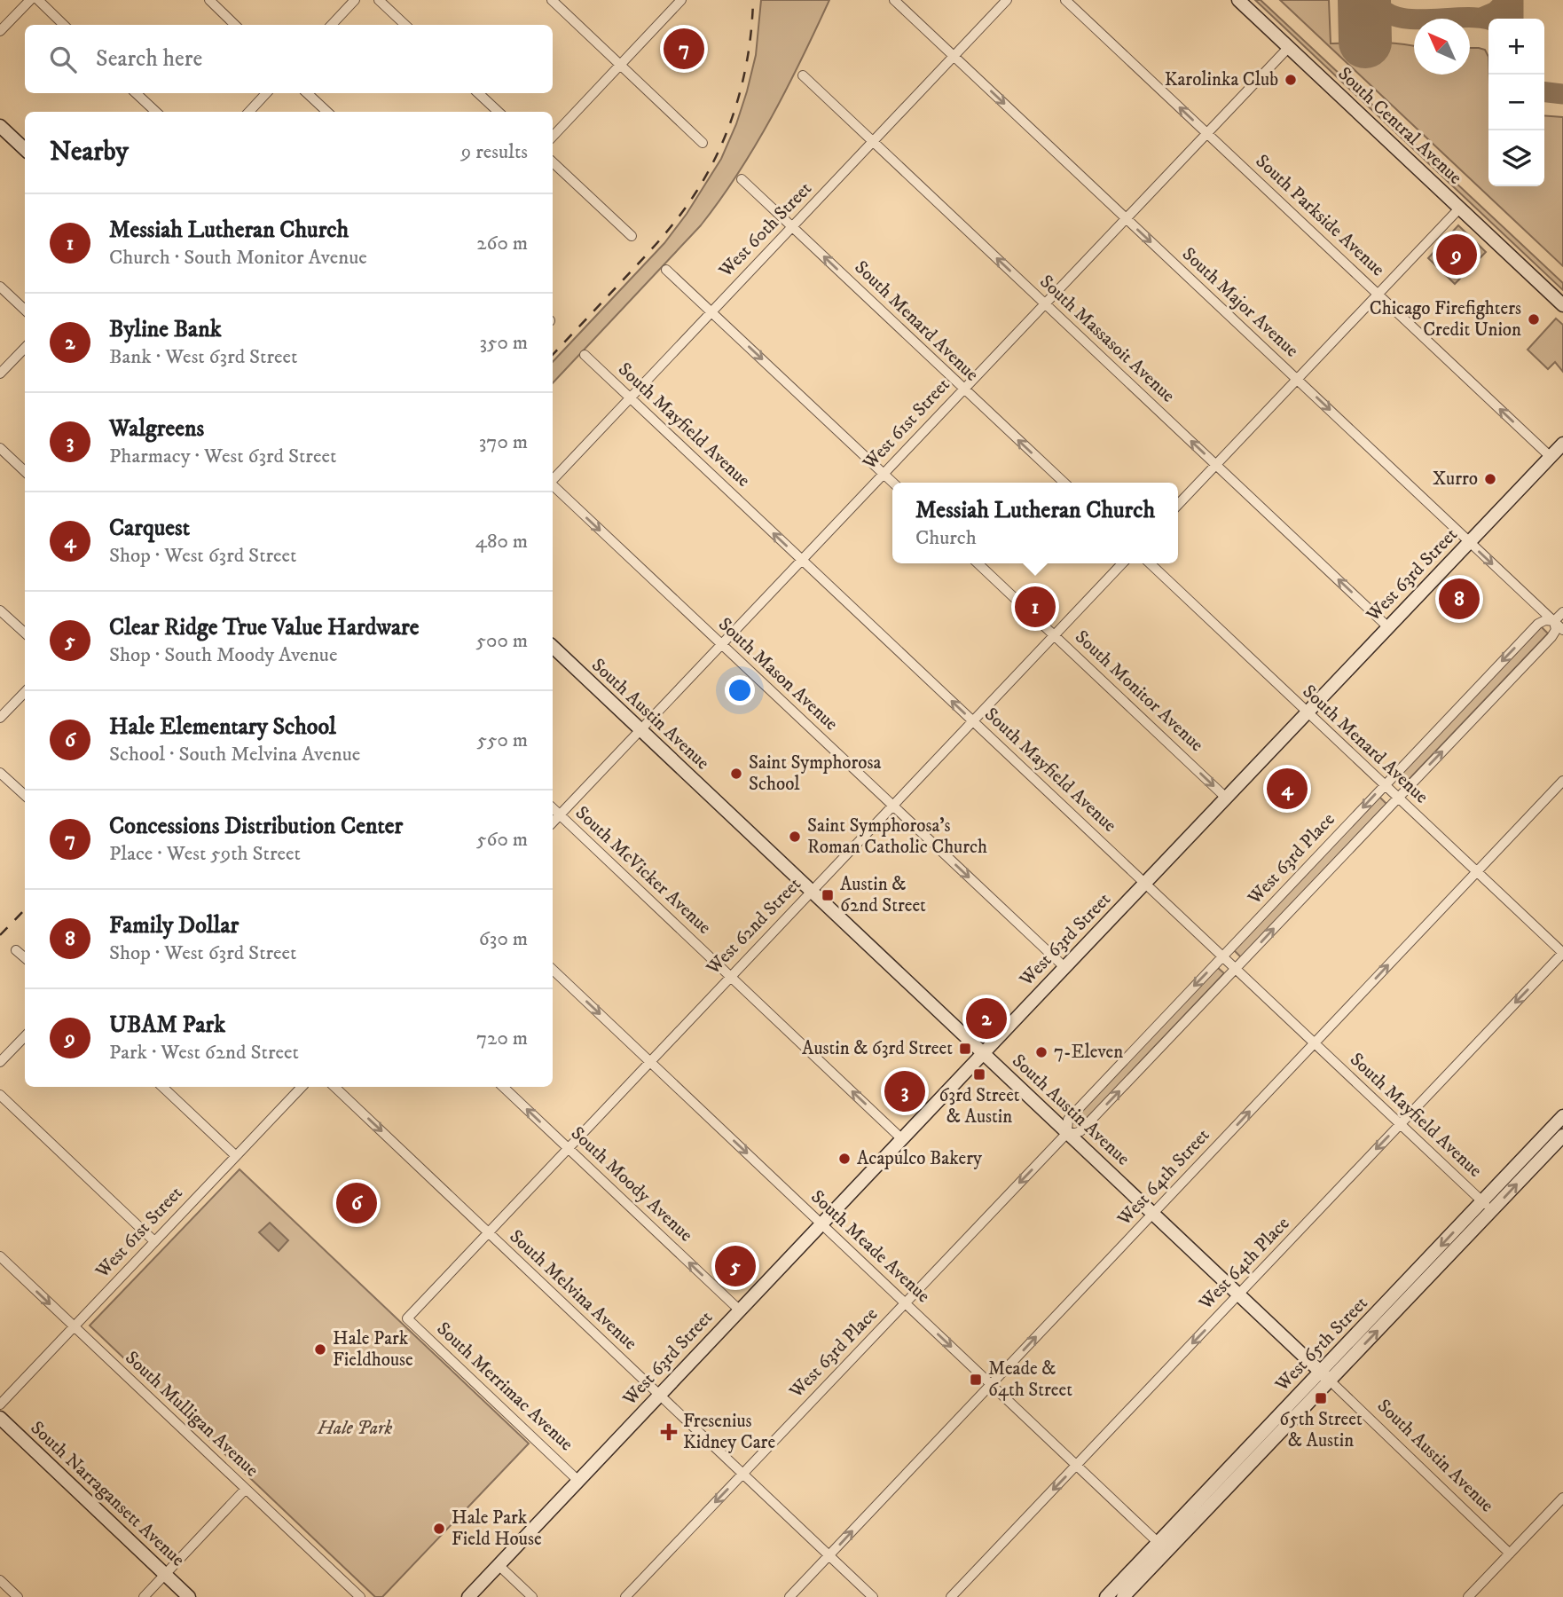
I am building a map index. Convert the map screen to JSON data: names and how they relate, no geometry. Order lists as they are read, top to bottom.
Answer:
{
  "streets": {
    "street": [
      "South Central Avenue",
      "South Parkside Avenue",
      "West 60th Street",
      "South Major Avenue",
      "South Menard Avenue",
      "South Massasoit Avenue",
      "West 61st Street",
      "South Mayfield Avenue",
      "West 63rd Street",
      "South Mason Avenue",
      "South Monitor Avenue",
      "South Austin Avenue",
      "West 63rd Place",
      "South McVicker Avenue",
      "West 62nd Street",
      "West 64th Street",
      "South Moody Avenue",
      "South Meade Avenue",
      "West 64th Place",
      "South Melvina Avenue",
      "West 65th Street",
      "South Merrimac Avenue",
      "South Mulligan Avenue",
      "South Narragansett Avenue"
    ]
  },
  "crossings": [
    ["South Central Avenue", "West 61st Street"],
    ["South Parkside Avenue", "West 61st Street"],
    ["South Parkside Avenue", "West 63rd Street"],
    ["West 60th Street", "South Major Avenue"],
    ["West 60th Street", "South Menard Avenue"],
    ["West 60th Street", "South Massasoit Avenue"],
    ["West 60th Street", "South Mayfield Avenue"],
    ["South Major Avenue", "West 61st Street"],
    ["South Major Avenue", "West 63rd Street"],
    ["South Major Avenue", "West 63rd Place"],
    ["South Menard Avenue", "West 61st Street"],
    ["South Menard Avenue", "West 63rd Street"],
    ["South Menard Avenue", "West 63rd Place"],
    ["South Menard Avenue", "West 64th Street"],
    ["South Menard Avenue", "West 64th Place"],
    ["South Massasoit Avenue", "West 61st Street"],
    ["South Massasoit Avenue", "West 63rd Street"],
    ["West 61st Street", "South Mayfield Avenue"],
    ["West 61st Street", "South Mason Avenue"],
    ["West 61st Street", "South Austin Avenue"],
    ["West 61st Street", "South McVicker Avenue"],
    ["West 61st Street", "South Mulligan Avenue"],
    ["South Mayfield Avenue", "West 63rd Street"],
    ["South Mayfield Avenue", "West 63rd Place"],
    ["South Mayfield Avenue", "West 62nd Street"],
    ["South Mayfield Avenue", "West 64th Street"],
    ["South Mayfield Avenue", "West 64th Place"],
    ["South Mayfield Avenue", "West 65th Street"],
    ["West 63rd Street", "South Mason Avenue"],
    ["West 63rd Street", "South Monitor Avenue"],
    ["West 63rd Street", "South Austin Avenue"],
    ["West 63rd Street", "South McVicker Avenue"],
    ["West 63rd Street", "South Moody Avenue"],
    ["West 63rd Street", "South Meade Avenue"],
    ["West 63rd Street", "South Melvina Avenue"],
    ["West 63rd Street", "South Merrimac Avenue"],
    ["South Mason Avenue", "West 62nd Street"],
    ["South Monitor Avenue", "West 62nd Street"],
    ["South Austin Avenue", "West 63rd Place"],
    ["South Austin Avenue", "West 62nd Street"],
    ["South Austin Avenue", "West 64th Street"],
    ["South Austin Avenue", "West 64th Place"],
    ["South Austin Avenue", "West 65th Street"],
    ["West 63rd Place", "South Meade Avenue"],
    ["West 63rd Place", "South Melvina Avenue"],
    ["South McVicker Avenue", "West 62nd Street"],
    ["West 62nd Street", "South Moody Avenue"],
    ["West 62nd Street", "South Meade Avenue"],
    ["West 62nd Street", "South Melvina Avenue"],
    ["West 62nd Street", "South Merrimac Avenue"],
    ["West 64th Street", "South Meade Avenue"],
    ["West 64th Street", "South Melvina Avenue"],
    ["South Meade Avenue", "West 64th Place"],
    ["South Meade Avenue", "West 65th Street"]
  ],
  "one_way": [
    "South Parkside Avenue",
    "South Major Avenue",
    "South Menard Avenue",
    "South Massasoit Avenue",
    "South Mayfield Avenue",
    "South Mason Avenue",
    "South Monitor Avenue",
    "South McVicker Avenue",
    "West 64th Street",
    "South Moody Avenue",
    "South Meade Avenue",
    "West 64th Place"
  ],
  "parks": ["Hale Park"],
  "places": {
    "other": [
      "Karolinka Club",
      "Chicago Firefighters Credit Union",
      "Xurro",
      "Saint Symphorosa School",
      "Saint Symphorosa's Roman Catholic Church",
      "7-Eleven",
      "Acapulco Bakery",
      "Hale Park Fieldhouse",
      "Hale Park Field House"
    ],
    "transit": [
      "Austin & 62nd Street",
      "Austin & 63rd Street",
      "63rd Street & Austin",
      "Meade & 64th Street",
      "65th Street & Austin"
    ],
    "health": ["Fresenius Kidney Care"]
  },
  "north": "top left",
  "page": {
    "map_buttons": ["+", "−"],
    "pins": [
      "7",
      "9",
      "8",
      "1",
      "4",
      "2",
      "3",
      "6",
      "5"
    ],
    "search": "Search here",
    "heading": ["Nearby", "9 results"],
    "list": [
      {
        "mark": "1",
        "name": "Messiah Lutheran Church",
        "note": "Church · South Monitor Avenue",
        "value": "260 m"
      },
      {
        "mark": "2",
        "name": "Byline Bank",
        "note": "Bank · West 63rd Street",
        "value": "350 m"
      },
      {
        "mark": "3",
        "name": "Walgreens",
        "note": "Pharmacy · West 63rd Street",
        "value": "370 m"
      },
      {
        "mark": "4",
        "name": "Carquest",
        "note": "Shop · West 63rd Street",
        "value": "480 m"
      },
      {
        "mark": "5",
        "name": "Clear Ridge True Value Hardware",
        "note": "Shop · South Moody Avenue",
        "value": "500 m"
      },
      {
        "mark": "6",
        "name": "Hale Elementary School",
        "note": "School · South Melvina Avenue",
        "value": "550 m"
      },
      {
        "mark": "7",
        "name": "Concessions Distribution Center",
        "note": "Place · West 59th Street",
        "value": "560 m"
      },
      {
        "mark": "8",
        "name": "Family Dollar",
        "note": "Shop · West 63rd Street",
        "value": "630 m"
      },
      {
        "mark": "9",
        "name": "UBAM Park",
        "note": "Park · West 62nd Street",
        "value": "720 m"
      }
    ],
    "popup": ["Messiah Lutheran Church", "Church"]
  }
}
